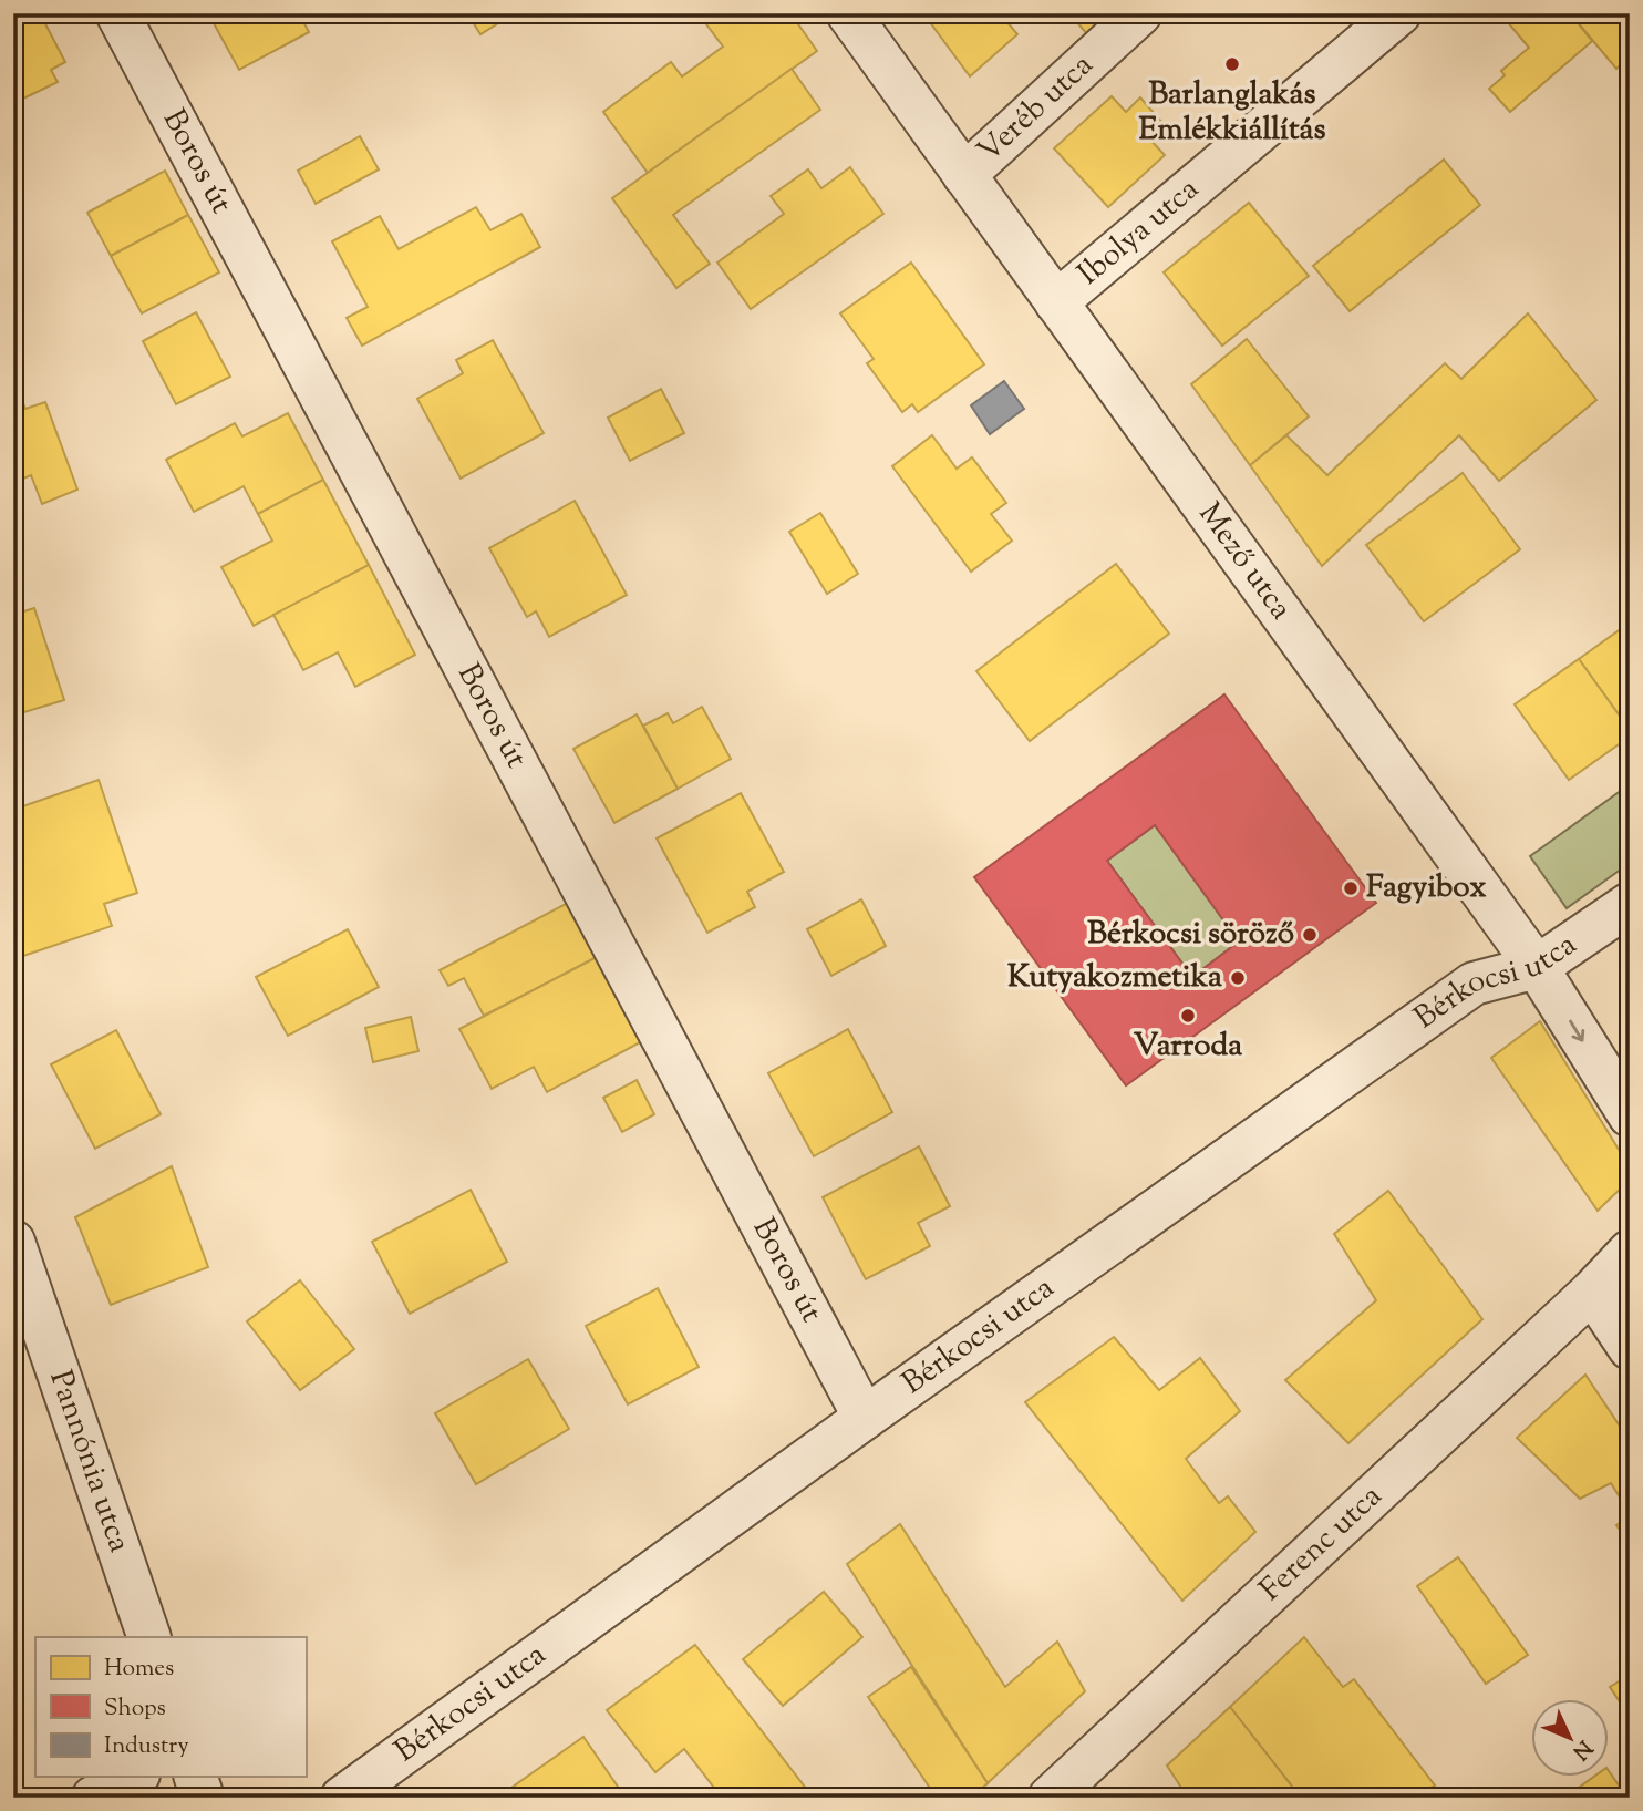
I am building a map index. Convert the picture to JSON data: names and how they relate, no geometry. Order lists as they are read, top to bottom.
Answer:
{
  "streets": {
    "street": [
      "Veréb utca",
      "Boros út",
      "Ibolya utca",
      "Mező utca",
      "Bérkocsi utca",
      "Pannónia utca",
      "Ferenc utca"
    ]
  },
  "crossings": [
    ["Veréb utca", "Mező utca"],
    ["Boros út", "Bérkocsi utca"],
    ["Ibolya utca", "Mező utca"],
    ["Mező utca", "Bérkocsi utca"]
  ],
  "places": [
    "Barlanglakás Emlékkiállítás",
    "Fagyibox",
    "Bérkocsi söröző",
    "Kutyakozmetika",
    "Varroda"
  ],
  "legend": ["Homes", "Shops", "Industry"],
  "north": "bottom right"
}
